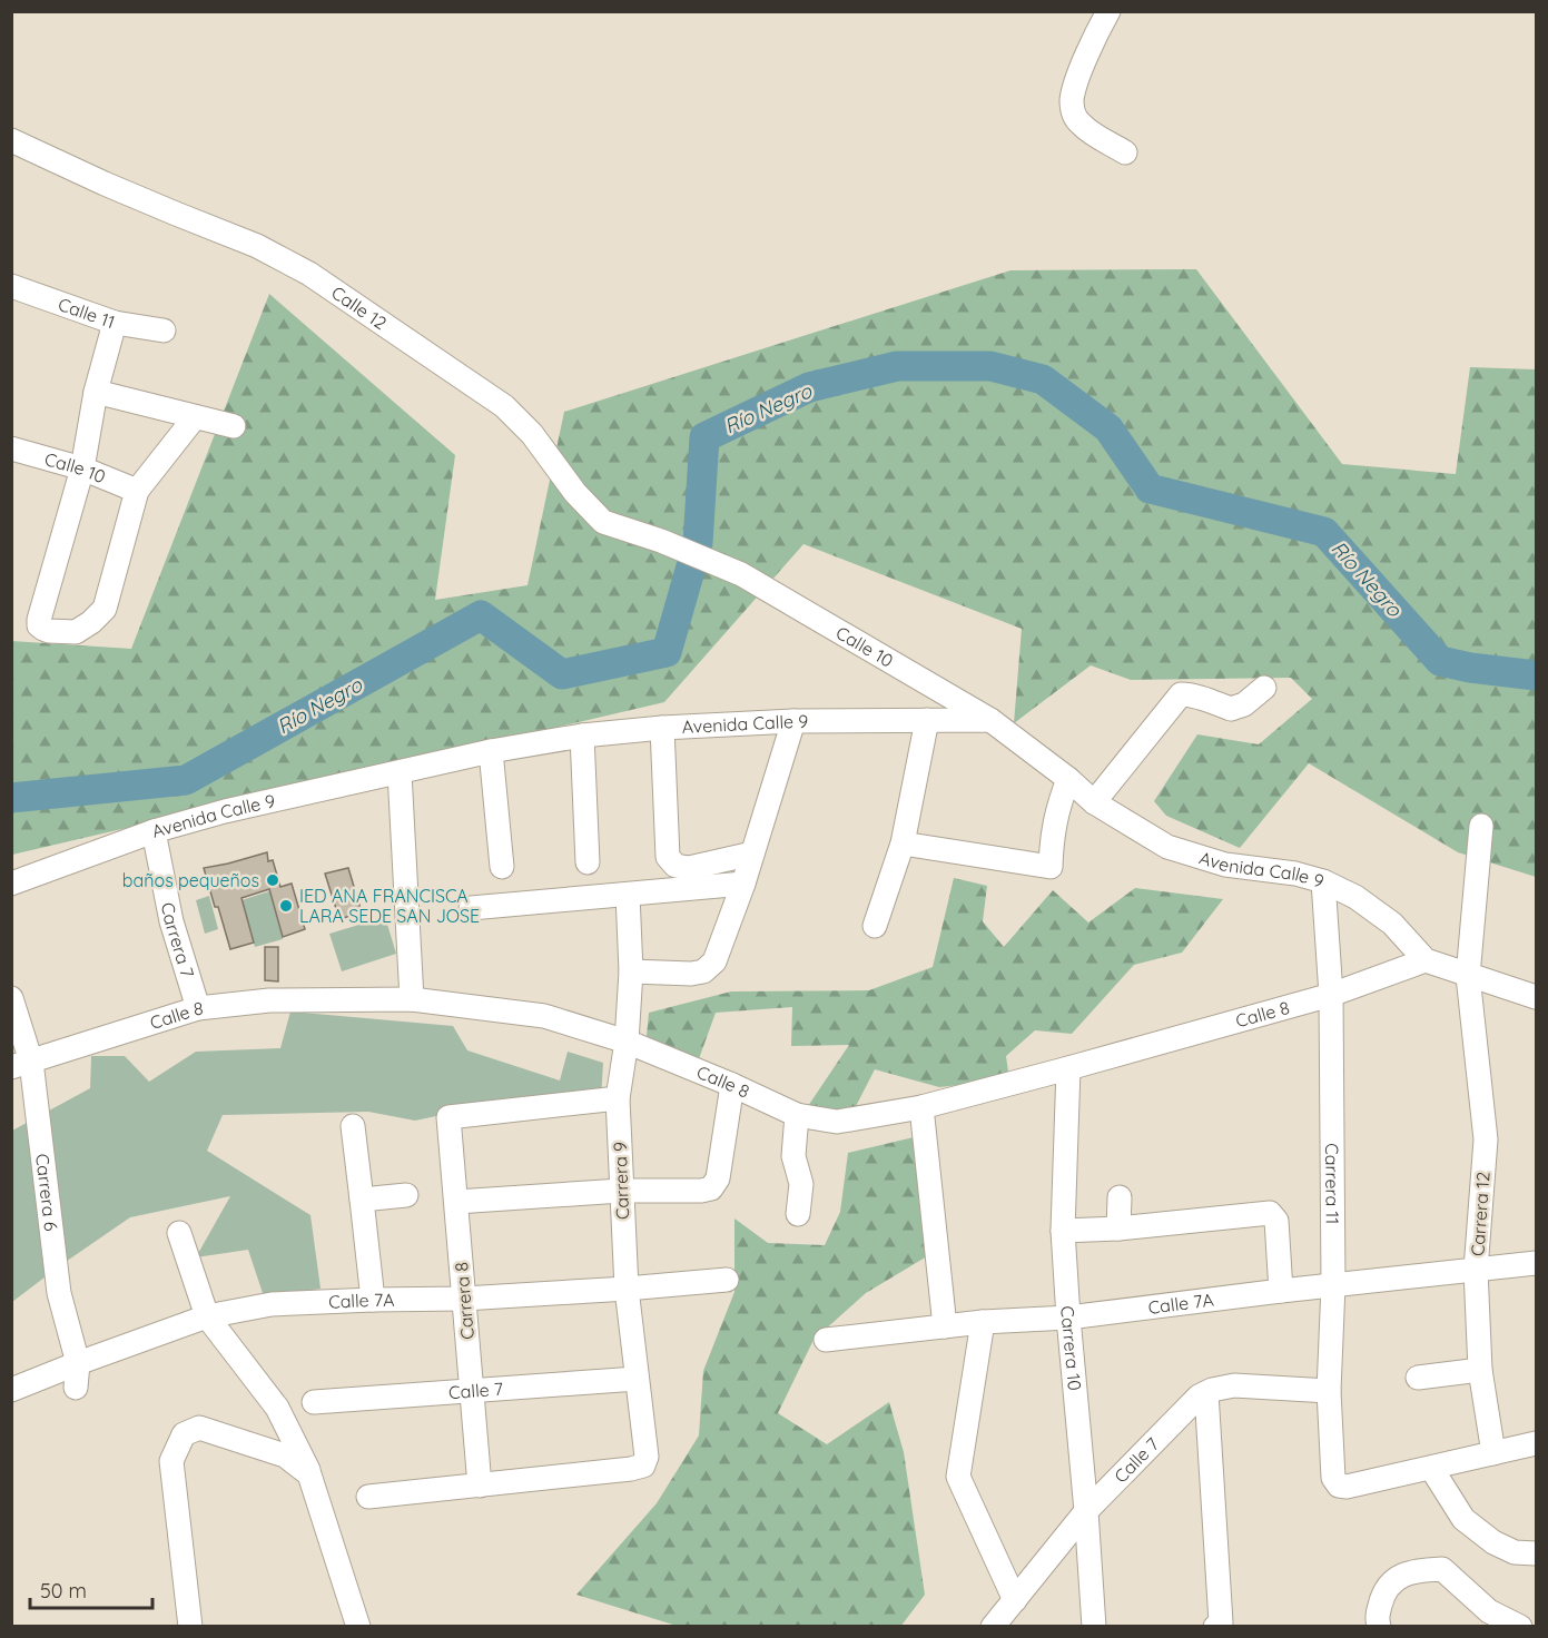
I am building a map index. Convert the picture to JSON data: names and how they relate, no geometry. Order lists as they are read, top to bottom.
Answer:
{
  "streets": {
    "street": [
      "Calle 12",
      "Calle 11",
      "Calle 10",
      "Avenida Calle 9",
      "Carrera 7",
      "Calle 8",
      "Carrera 9",
      "Carrera 11",
      "Carrera 6",
      "Carrera 12",
      "Calle 7A",
      "Carrera 8",
      "Carrera 10",
      "Calle 7"
    ]
  },
  "crossings": [
    ["Calle 12", "Calle 10"],
    ["Calle 10", "Avenida Calle 9"],
    ["Avenida Calle 9", "Carrera 7"],
    ["Avenida Calle 9", "Calle 8"],
    ["Avenida Calle 9", "Carrera 11"],
    ["Carrera 7", "Calle 8"],
    ["Calle 8", "Carrera 9"],
    ["Calle 8", "Carrera 11"],
    ["Calle 8", "Carrera 6"],
    ["Calle 8", "Carrera 10"],
    ["Carrera 9", "Calle 7A"],
    ["Carrera 9", "Carrera 8"],
    ["Carrera 9", "Calle 7"],
    ["Carrera 11", "Calle 7A"],
    ["Carrera 11", "Calle 7"],
    ["Carrera 6", "Calle 7A"],
    ["Carrera 12", "Calle 7A"],
    ["Calle 7A", "Carrera 8"],
    ["Calle 7A", "Carrera 10"],
    ["Carrera 8", "Calle 7"],
    ["Carrera 10", "Calle 7"]
  ],
  "water": ["Río Negro"],
  "places": ["baños pequeños", "IED ANA FRANCISCA LARA SEDE SAN JOSE"],
  "scale_bar": "50 m"
}
